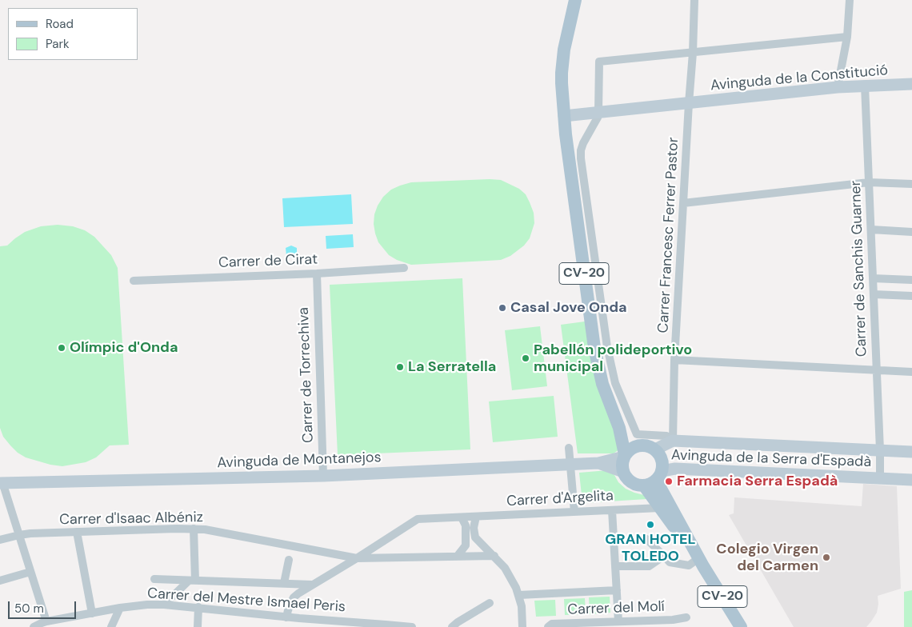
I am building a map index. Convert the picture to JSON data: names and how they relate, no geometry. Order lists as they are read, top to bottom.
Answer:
{
  "streets": {
    "main road": ["CV-20"],
    "street": [
      "Avinguda de la Constitució",
      "Carrer Francesc Ferrer Pastor",
      "Carrer de Cirat",
      "Carrer de Sanchis Guarner",
      "Carrer de Torrechiva",
      "Avinguda de la Serra d'Espadà",
      "Avinguda de Montanejos",
      "Carrer d'Argelita",
      "Carrer d'Isaac Albéniz",
      "Carrer del Mestre Ismael Peris",
      "Carrer del Molí"
    ]
  },
  "crossings": [
    ["Avinguda de la Constitució", "Carrer Francesc Ferrer Pastor"],
    ["Avinguda de la Constitució", "Carrer de Sanchis Guarner"],
    ["Avinguda de la Constitució", "CV-20"],
    ["Carrer Francesc Ferrer Pastor", "Avinguda de la Serra d'Espadà"],
    ["Carrer de Cirat", "Carrer de Torrechiva"],
    ["Carrer de Sanchis Guarner", "Avinguda de la Serra d'Espadà"],
    ["CV-20", "Avinguda de la Serra d'Espadà"],
    ["CV-20", "Avinguda de Montanejos"],
    ["CV-20", "Carrer d'Argelita"],
    ["Carrer de Torrechiva", "Avinguda de Montanejos"],
    ["Avinguda de la Serra d'Espadà", "Avinguda de Montanejos"],
    ["Carrer d'Argelita", "Carrer d'Isaac Albéniz"],
    ["Carrer d'Argelita", "Carrer del Mestre Ismael Peris"]
  ],
  "places": [
    "Casal Jove Onda",
    "Olímpic d'Onda",
    "Pabellón polideportivo municipal",
    "La Serratella",
    "Farmacia Serra Espadà",
    "GRAN HOTEL TOLEDO",
    "Colegio Virgen del Carmen"
  ],
  "legend": ["Road", "Park"],
  "scale_bar": "50 m"
}
